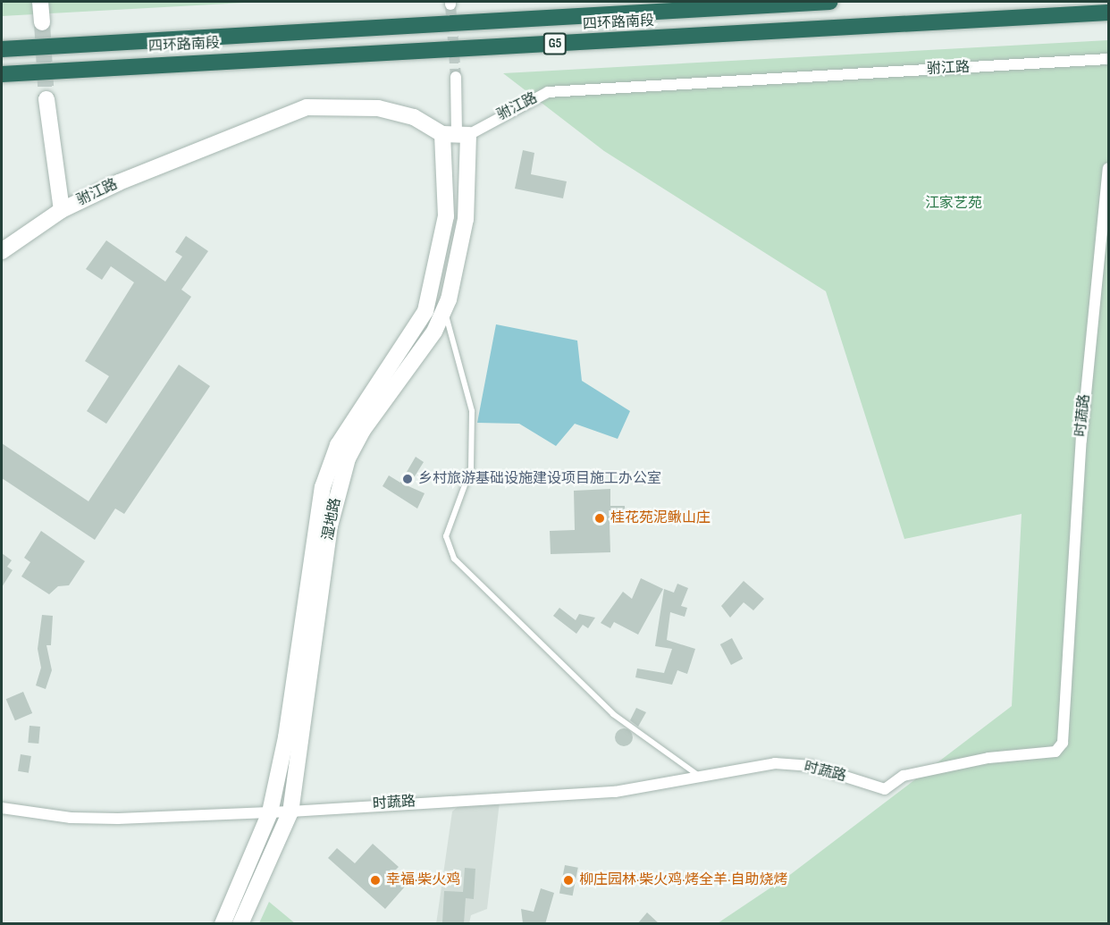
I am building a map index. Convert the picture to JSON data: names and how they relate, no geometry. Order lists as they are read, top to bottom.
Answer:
{
  "streets": {
    "highway": ["四环路南段", "G5"],
    "street": ["驸江路", "时蔬路", "湿地路"]
  },
  "crossings": [
    ["驸江路", "湿地路"],
    ["时蔬路", "湿地路"]
  ],
  "parks": ["江家艺苑"],
  "places": [
    "乡村旅游基础设施建设项目施工办公室",
    "桂花苑泥鳅山庄",
    "幸福·柴火鸡",
    "柳庄园林·柴火鸡·烤全羊·自助烧烤"
  ]
}
